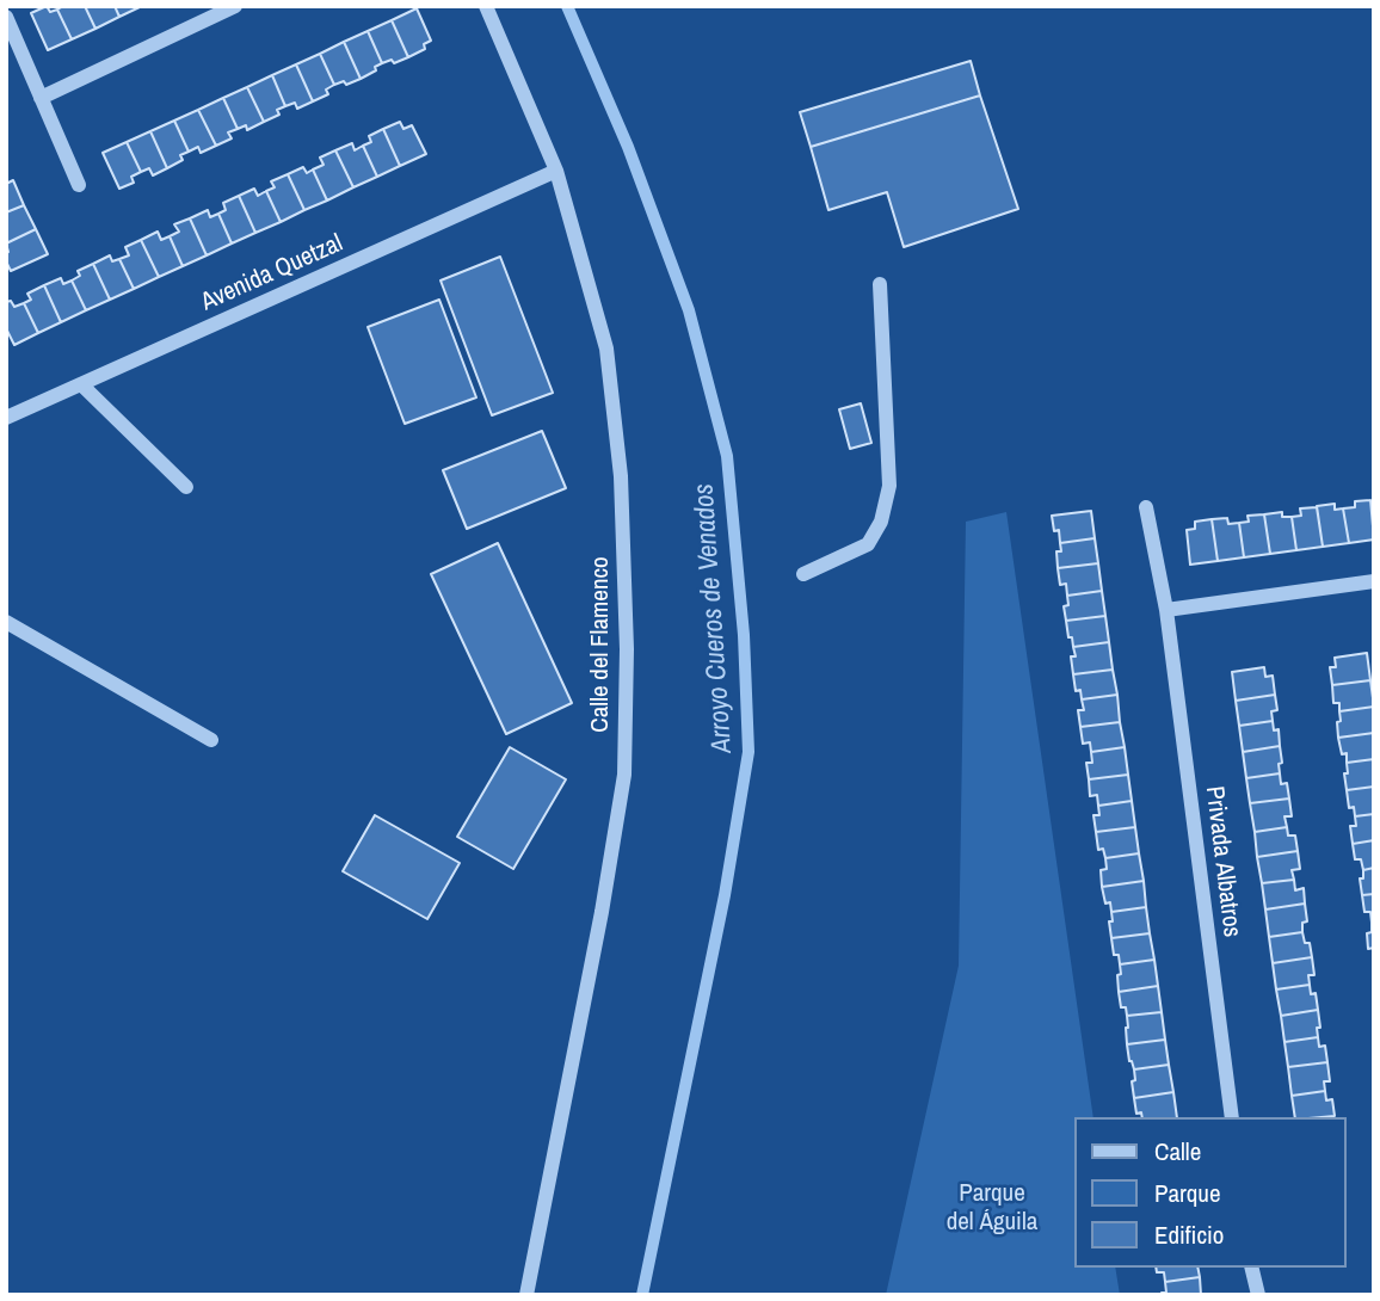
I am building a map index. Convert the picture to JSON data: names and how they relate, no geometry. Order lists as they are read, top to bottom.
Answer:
{
  "streets": {
    "street": ["Avenida Quetzal", "Calle del Flamenco", "Privada Albatros"]
  },
  "crossings": [
    ["Avenida Quetzal", "Calle del Flamenco"]
  ],
  "water": ["Arroyo Cueros de Venados"],
  "parks": ["Parque del Águila"],
  "legend": ["Calle", "Parque", "Edificio"]
}
